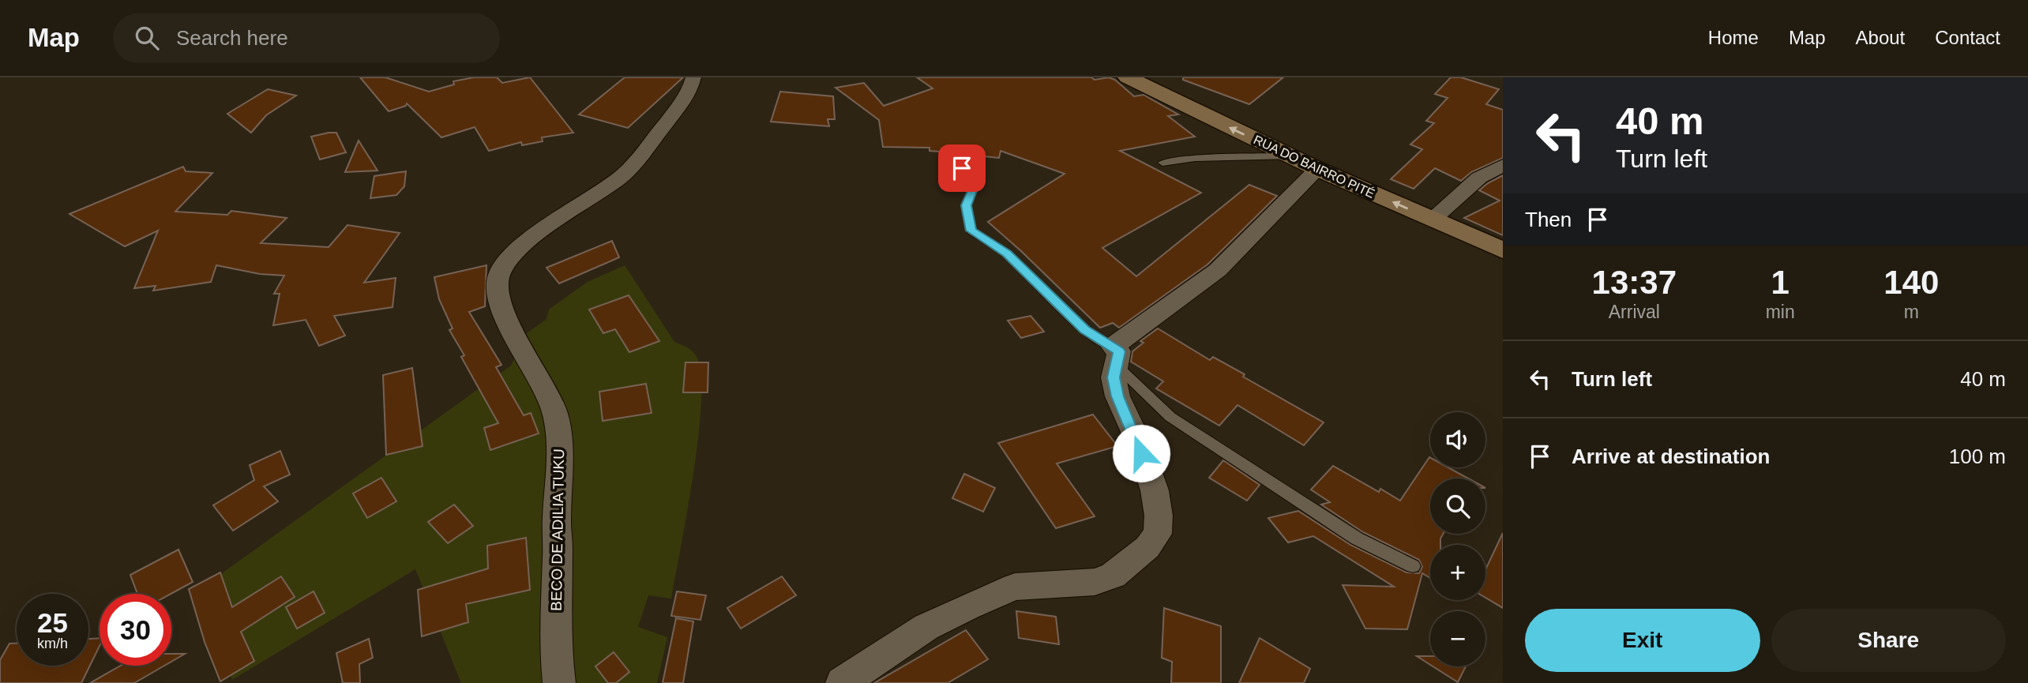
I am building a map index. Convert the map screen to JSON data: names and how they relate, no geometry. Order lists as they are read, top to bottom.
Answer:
{
  "streets": {
    "main road": ["RUA DO BAIRRO PITÉ"],
    "street": ["BECO DE ADILIA TUKU"]
  },
  "one_way": ["RUA DO BAIRRO PITÉ"],
  "page": {
    "header": "Map",
    "search": "Search here",
    "nav": [
      "Home",
      "Map",
      "About",
      "Contact"
    ],
    "turn": ["40 m", "Turn left"],
    "then": "Then",
    "eta": [
      "13:37",
      "Arrival",
      "1",
      "min",
      "140",
      "m"
    ],
    "list": [
      {
        "name": "Turn left",
        "value": "40 m"
      },
      {
        "name": "Arrive at destination",
        "value": "100 m"
      }
    ],
    "map_buttons": ["+", "−"],
    "speed": "25 km/h",
    "limit": "30",
    "buttons": ["Exit", "Share"]
  }
}
